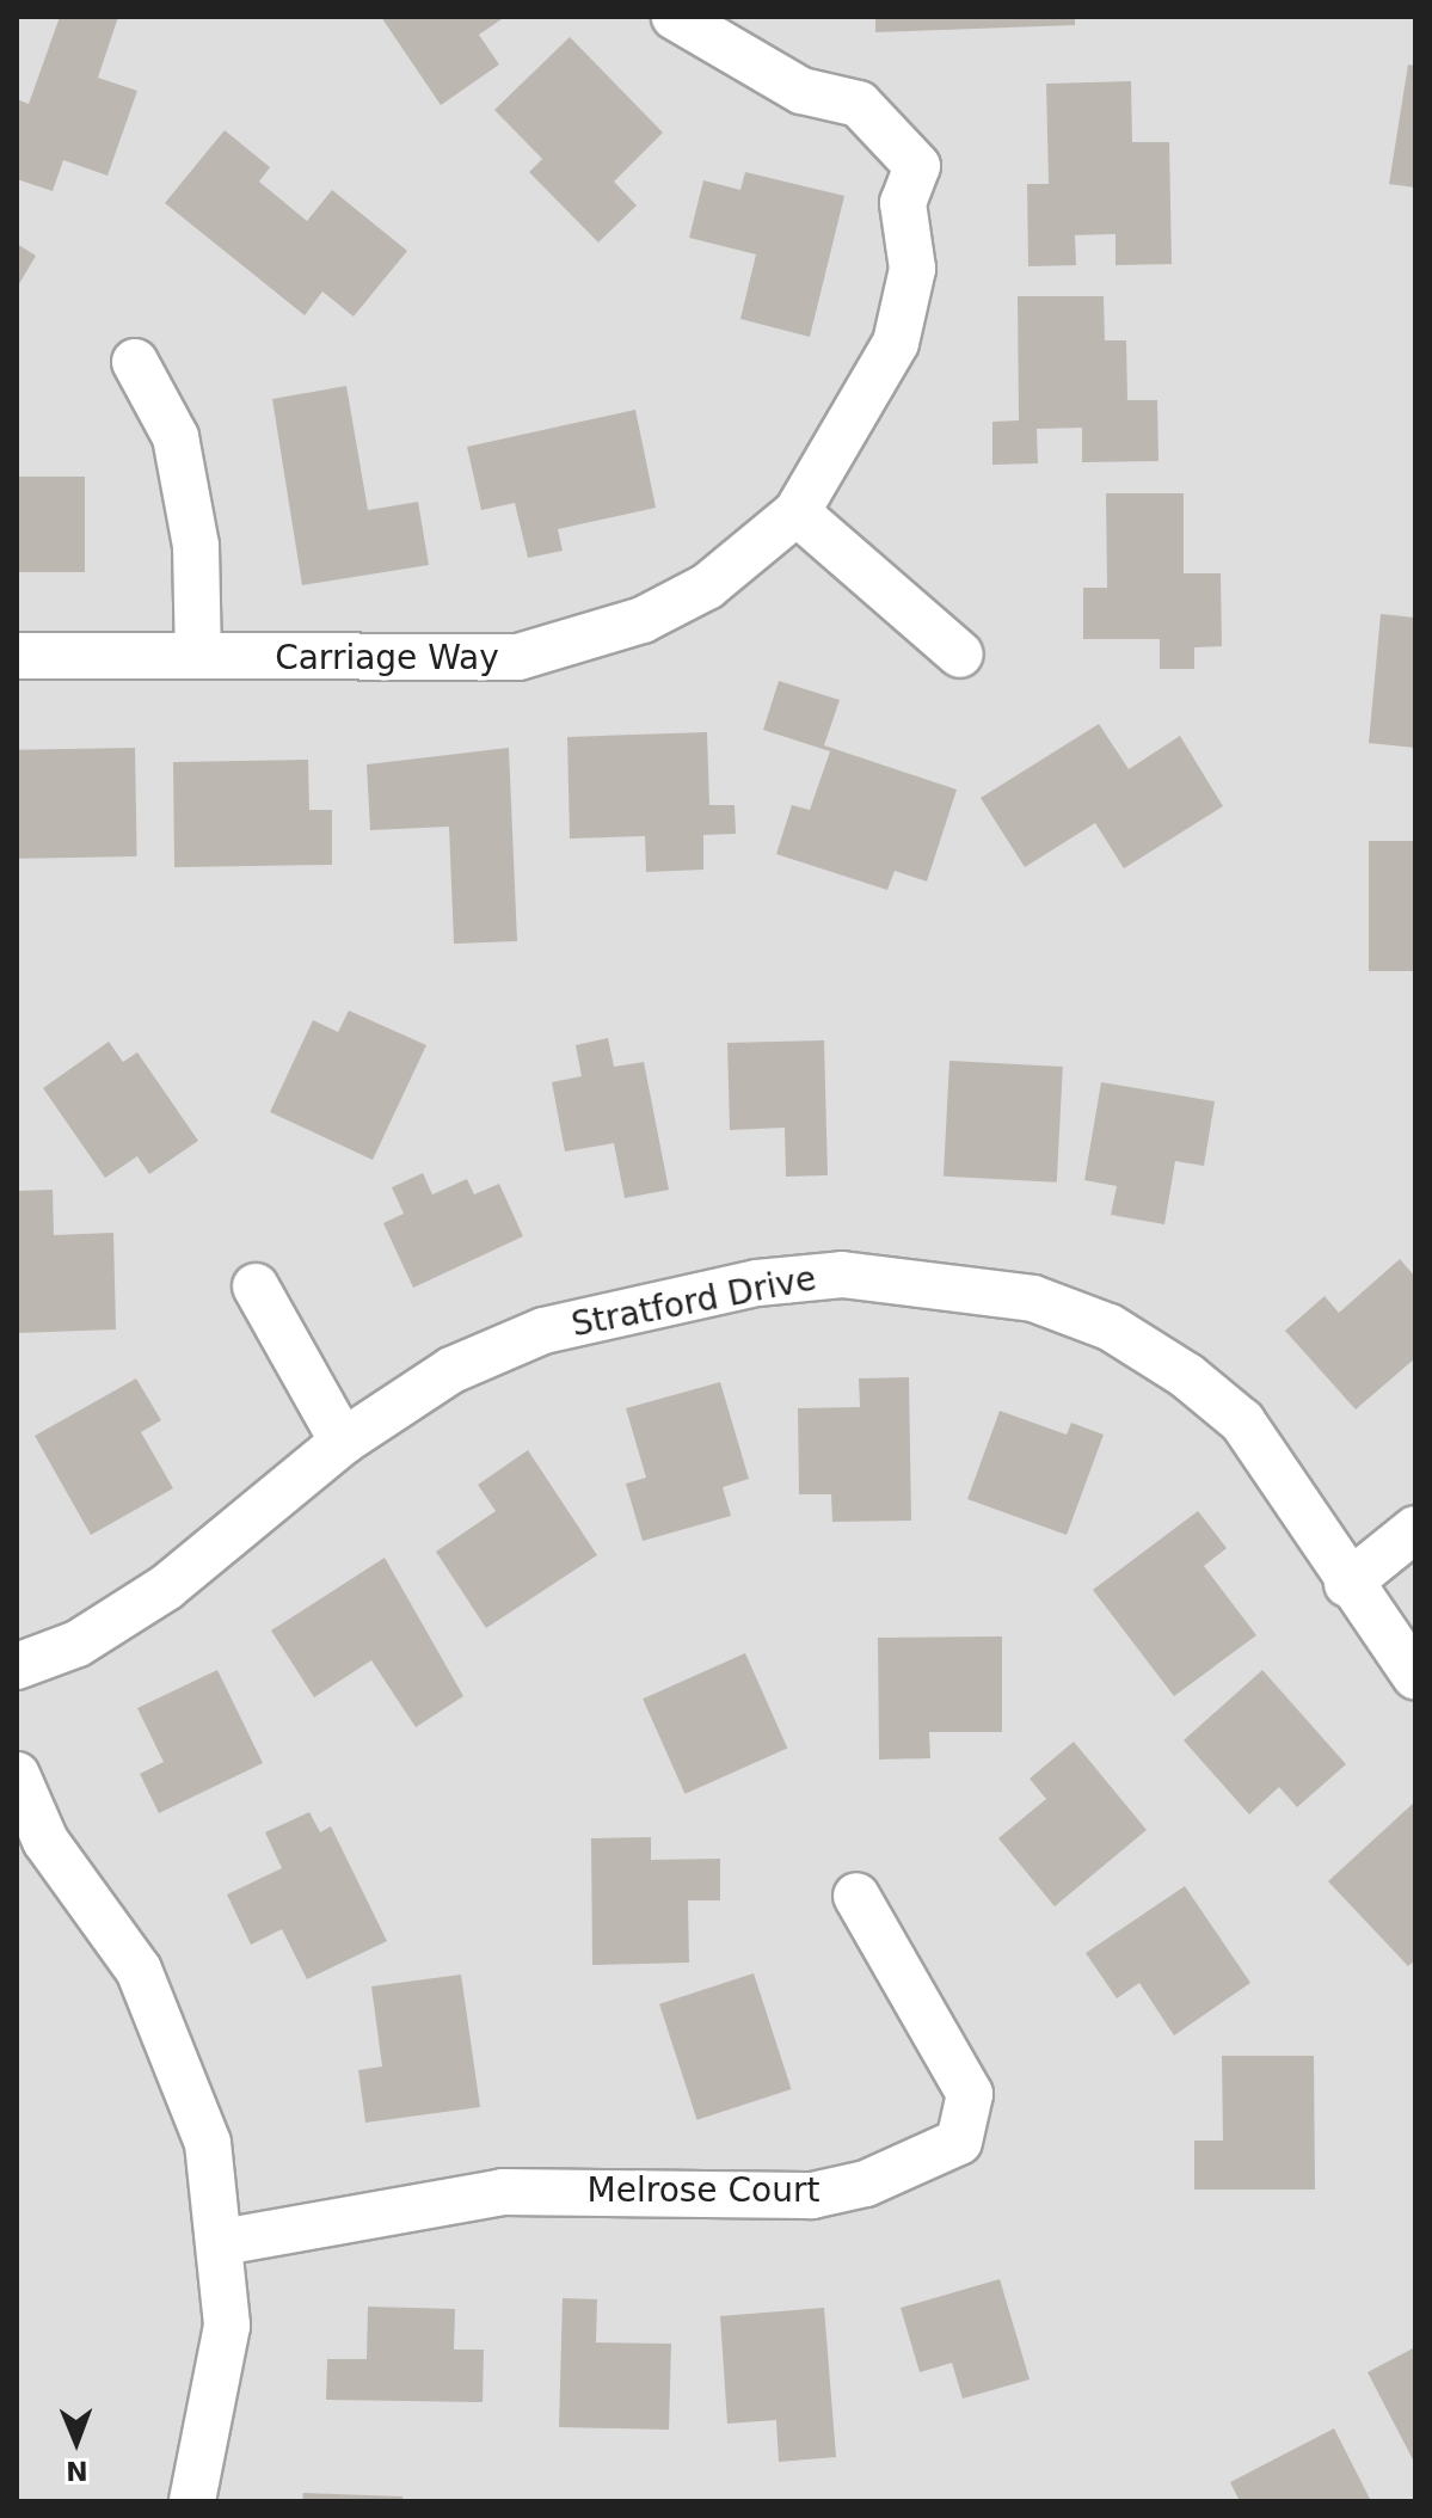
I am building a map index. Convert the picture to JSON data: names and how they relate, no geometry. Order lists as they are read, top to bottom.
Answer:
{
  "streets": {
    "street": ["Carriage Way", "Stratford Drive", "Melrose Court"]
  },
  "north": "bottom"
}
